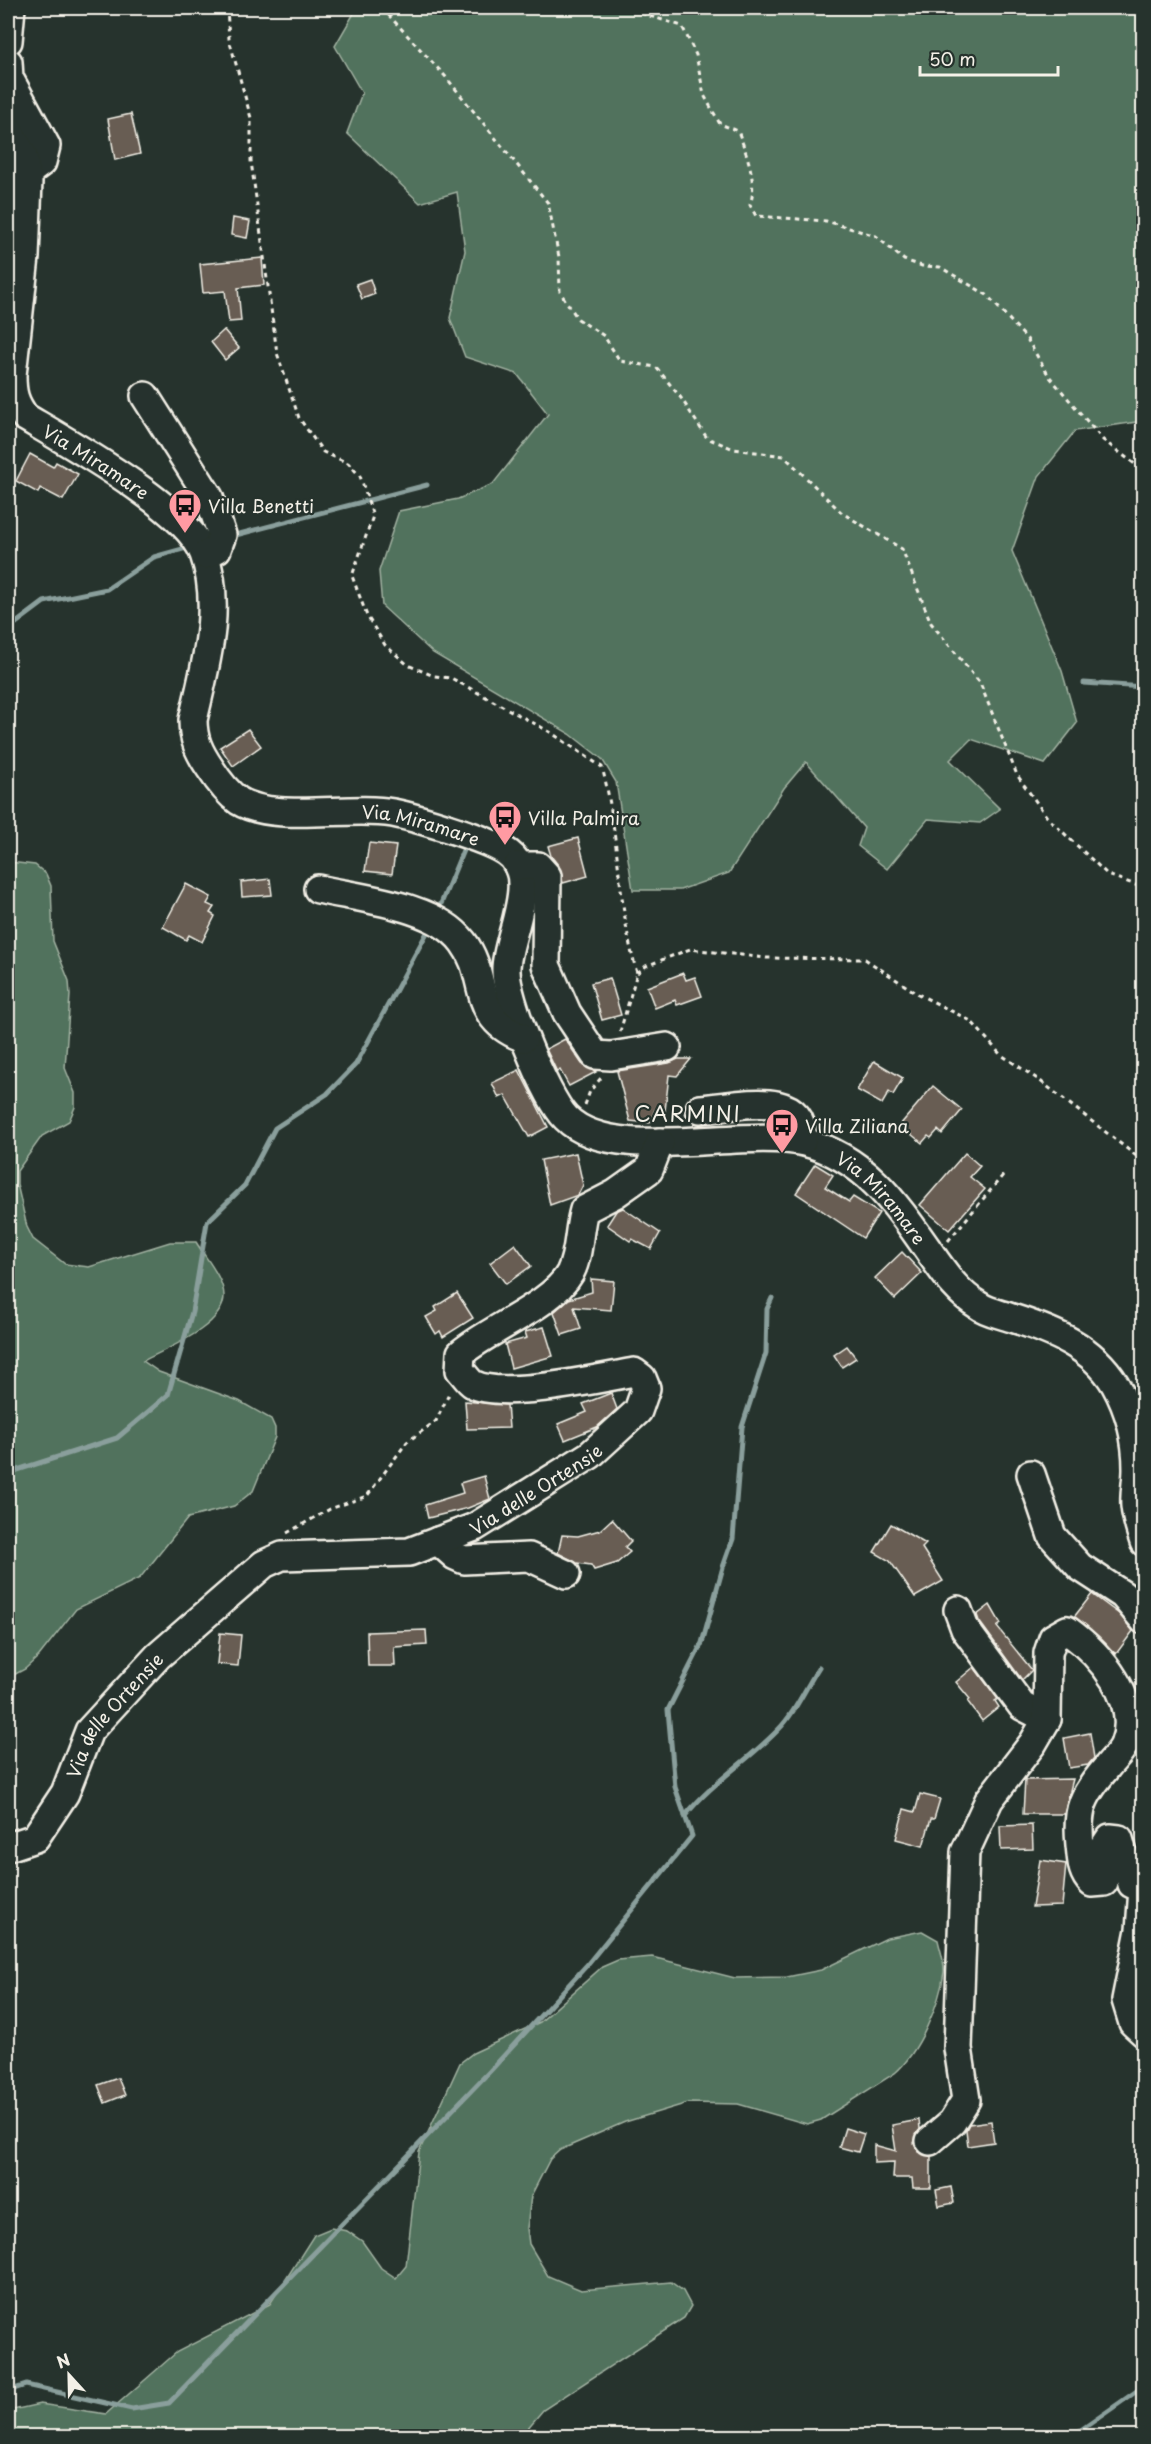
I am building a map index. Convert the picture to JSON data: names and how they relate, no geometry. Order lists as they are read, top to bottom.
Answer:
{
  "streets": {
    "street": ["Via Miramare", "Via delle Ortensie"]
  },
  "districts": ["CARMINI"],
  "places": {
    "bus stop": ["Villa Benetti", "Villa Palmira", "Villa Ziliana"]
  },
  "scale_bar": "50 m",
  "north": "top"
}
